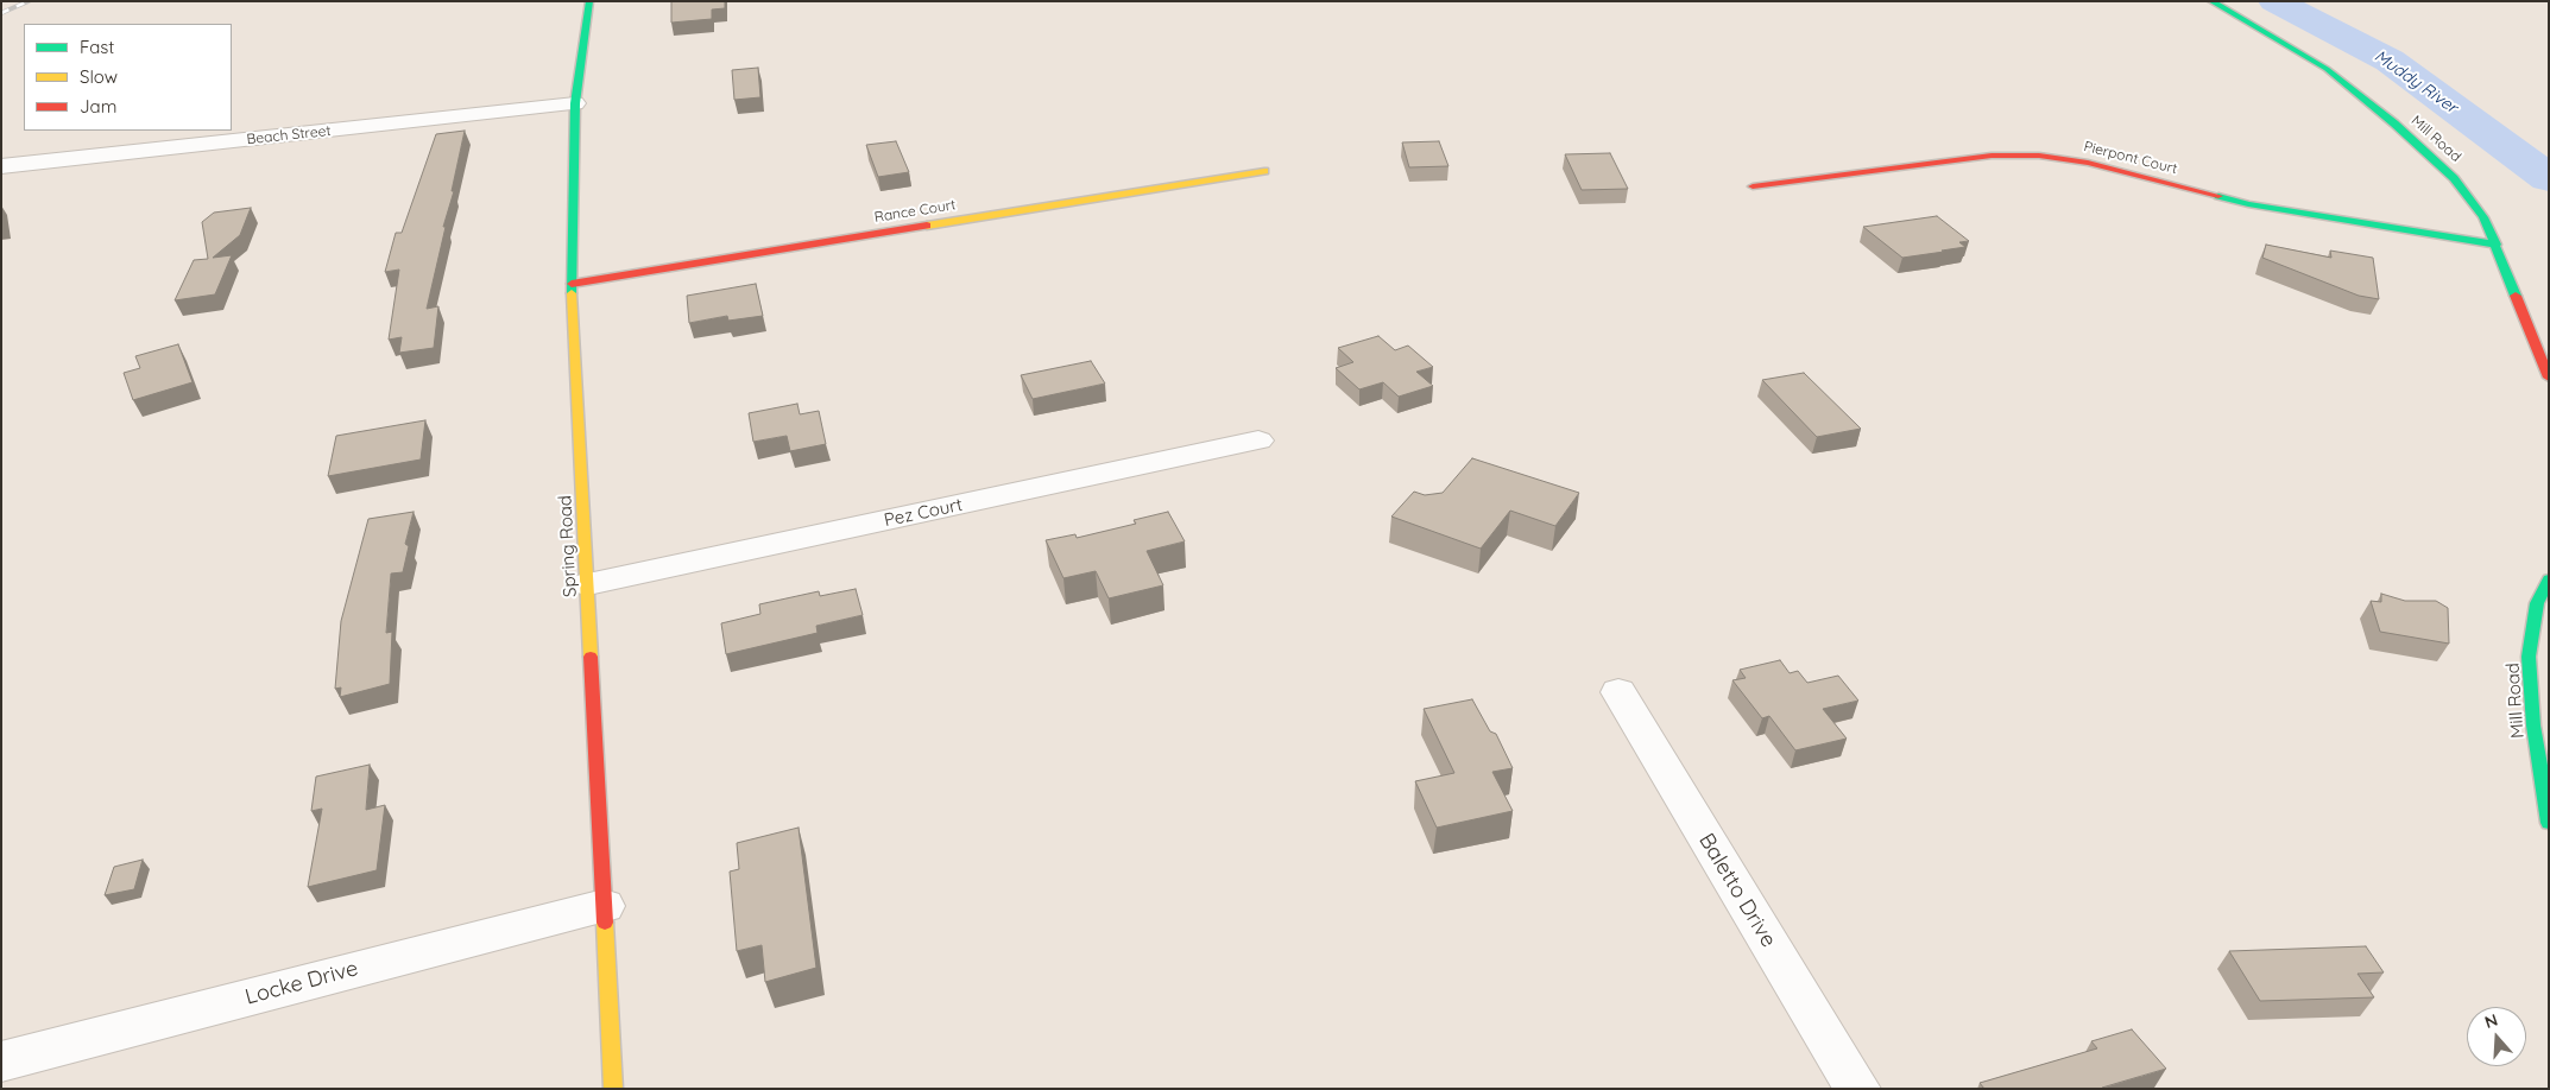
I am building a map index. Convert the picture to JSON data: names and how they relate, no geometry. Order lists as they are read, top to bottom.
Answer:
{
  "streets": {
    "street": [
      "Beach Street",
      "Mill Road",
      "Pierpont Court",
      "Rance Court",
      "Pez Court",
      "Spring Road",
      "Baletto Drive",
      "Locke Drive"
    ]
  },
  "crossings": [
    ["Beach Street", "Spring Road"],
    ["Mill Road", "Pierpont Court"],
    ["Rance Court", "Spring Road"],
    ["Pez Court", "Spring Road"],
    ["Spring Road", "Locke Drive"]
  ],
  "water": ["Muddy River"],
  "legend": ["Fast", "Slow", "Jam"],
  "north": "top"
}
